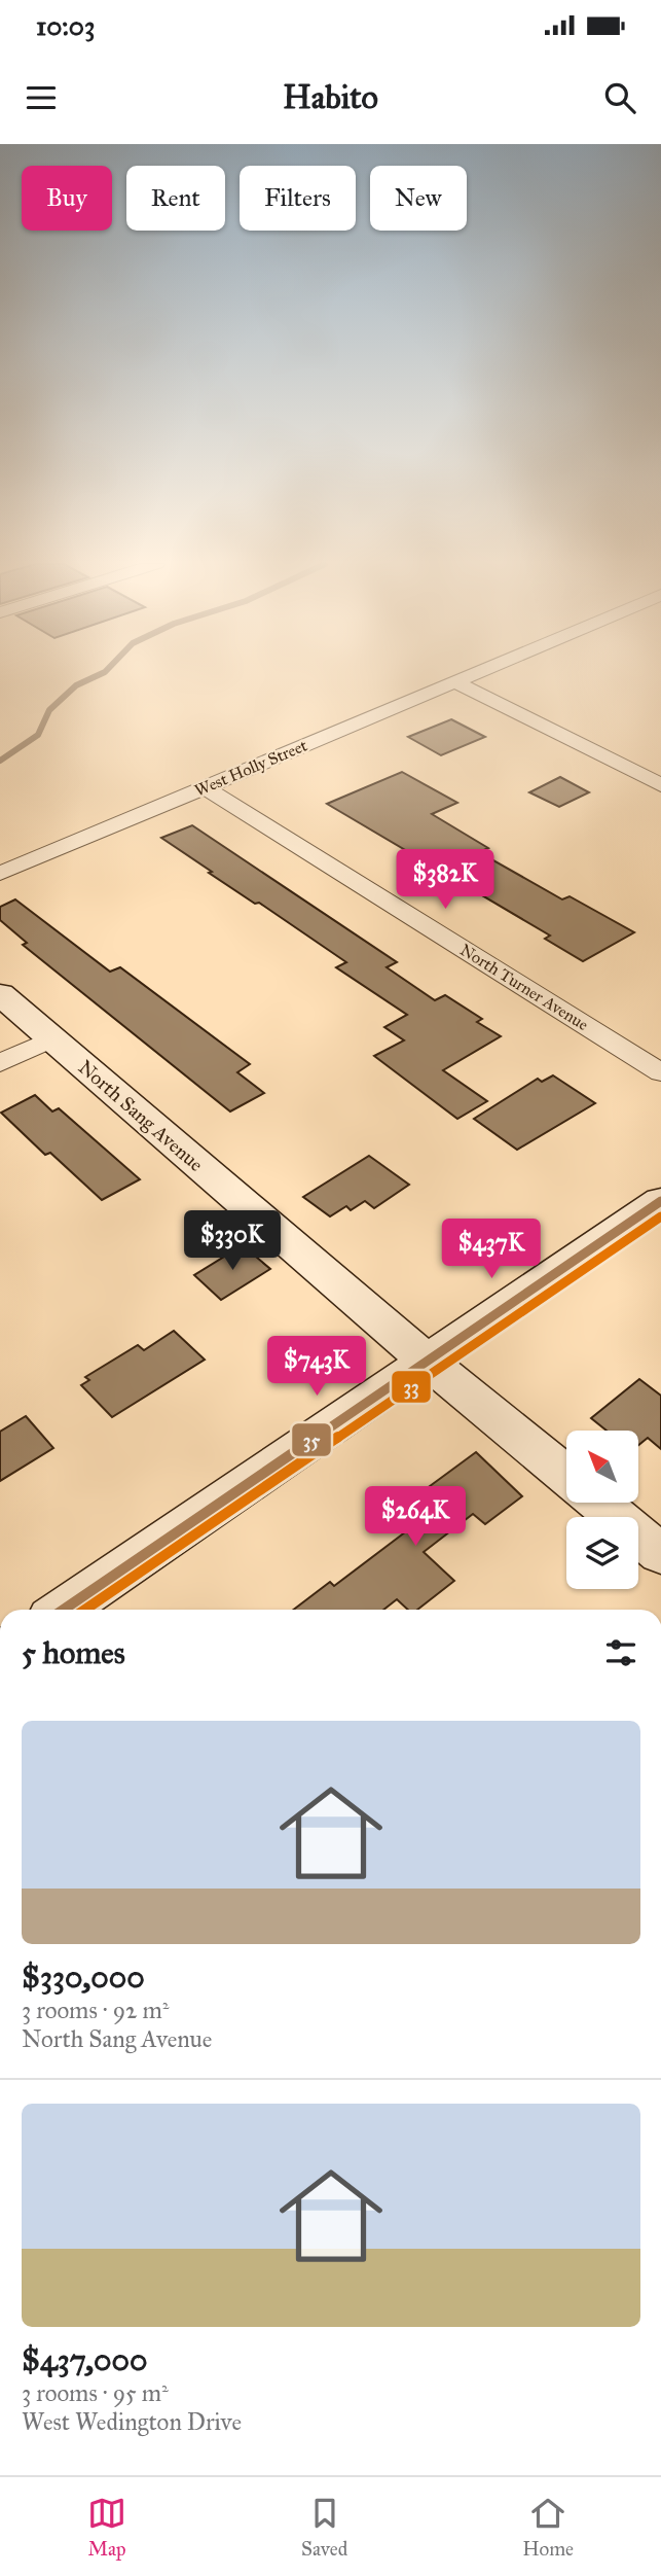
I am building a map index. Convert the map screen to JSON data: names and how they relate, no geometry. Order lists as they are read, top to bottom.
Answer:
{
  "streets": {
    "street": ["West Holly Street", "North Turner Avenue", "North Sang Avenue"]
  },
  "crossings": [
    ["West Holly Street", "North Turner Avenue"]
  ],
  "lines": ["transit line 35", "transit line 33"],
  "north": "top left",
  "page": {
    "status": "10:03",
    "header": "Habito",
    "chip": [
      "Buy",
      "Rent",
      "Filters",
      "New"
    ],
    "price": [
      "$382K",
      "$330K",
      "$437K",
      "$743K",
      "$264K"
    ],
    "heading": "5 homes",
    "list": [
      {
        "name": "$330,000",
        "note": "3 rooms · 92 m² · North Sang Avenue"
      },
      {
        "name": "$437,000",
        "note": "3 rooms · 95 m² · West Wedington Drive"
      }
    ],
    "tabs": ["Map", "Saved", "Home"]
  }
}
